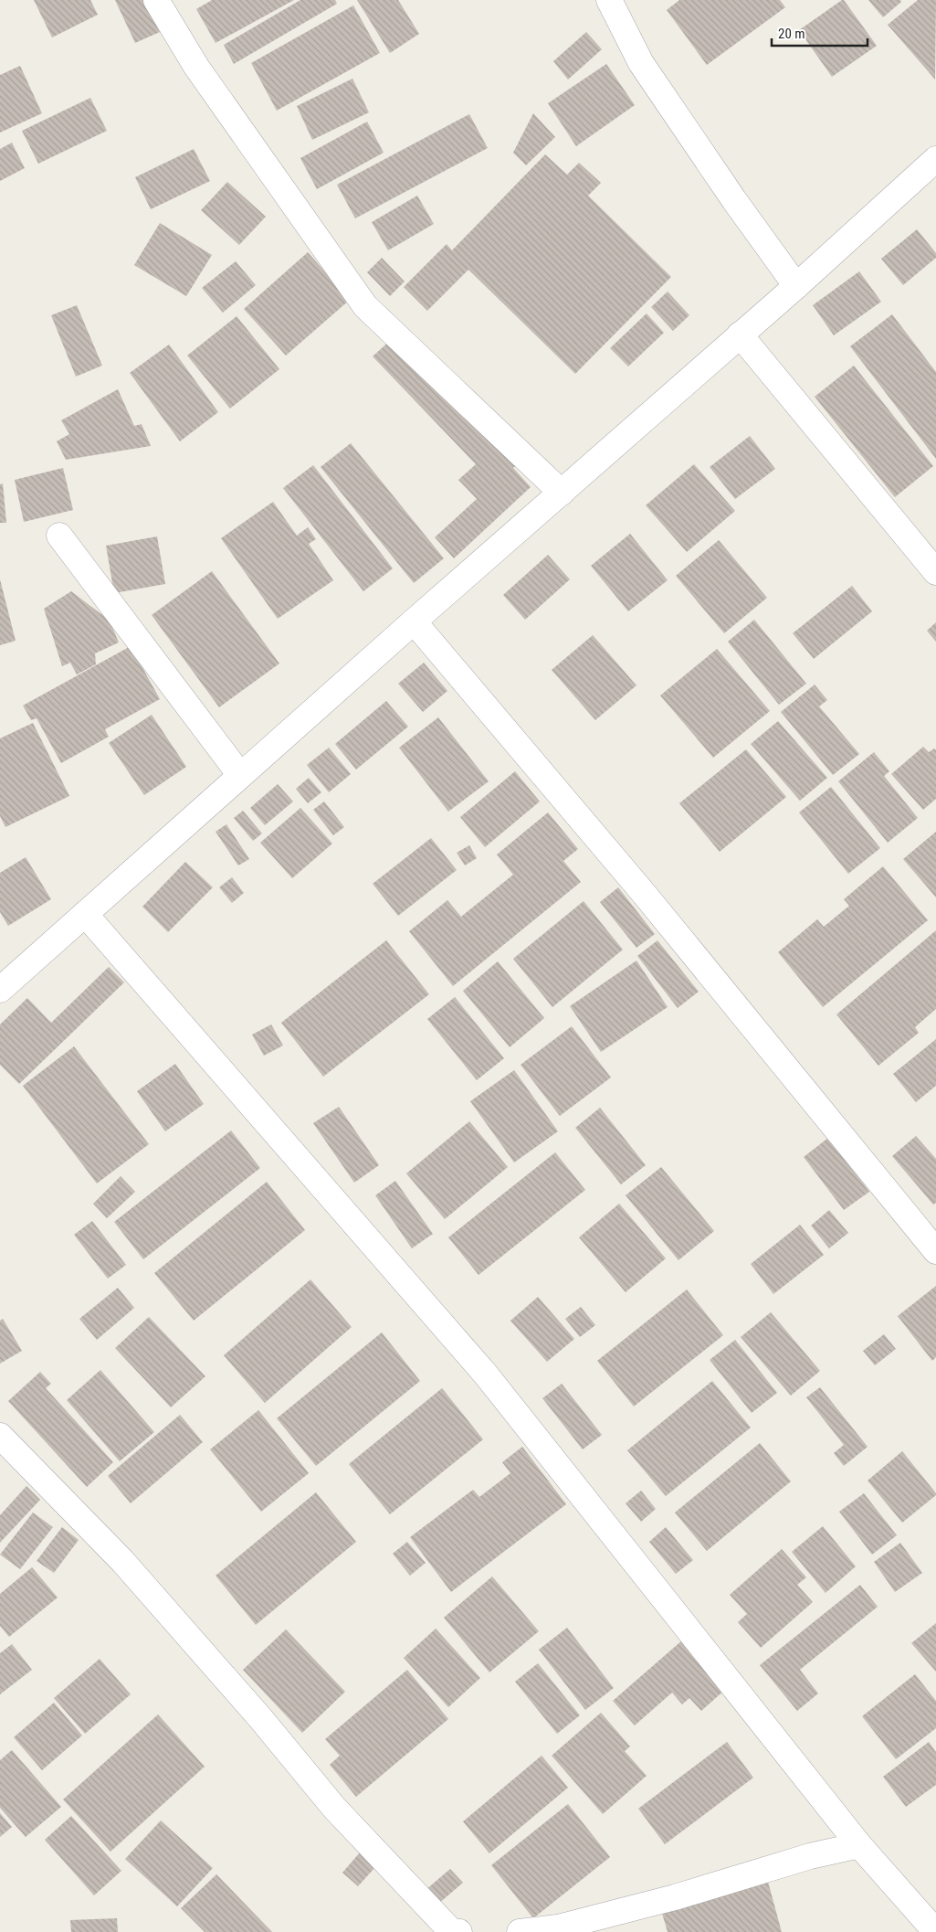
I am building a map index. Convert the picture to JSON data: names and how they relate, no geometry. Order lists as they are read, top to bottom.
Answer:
{
  "scale_bar": "20 m"
}
